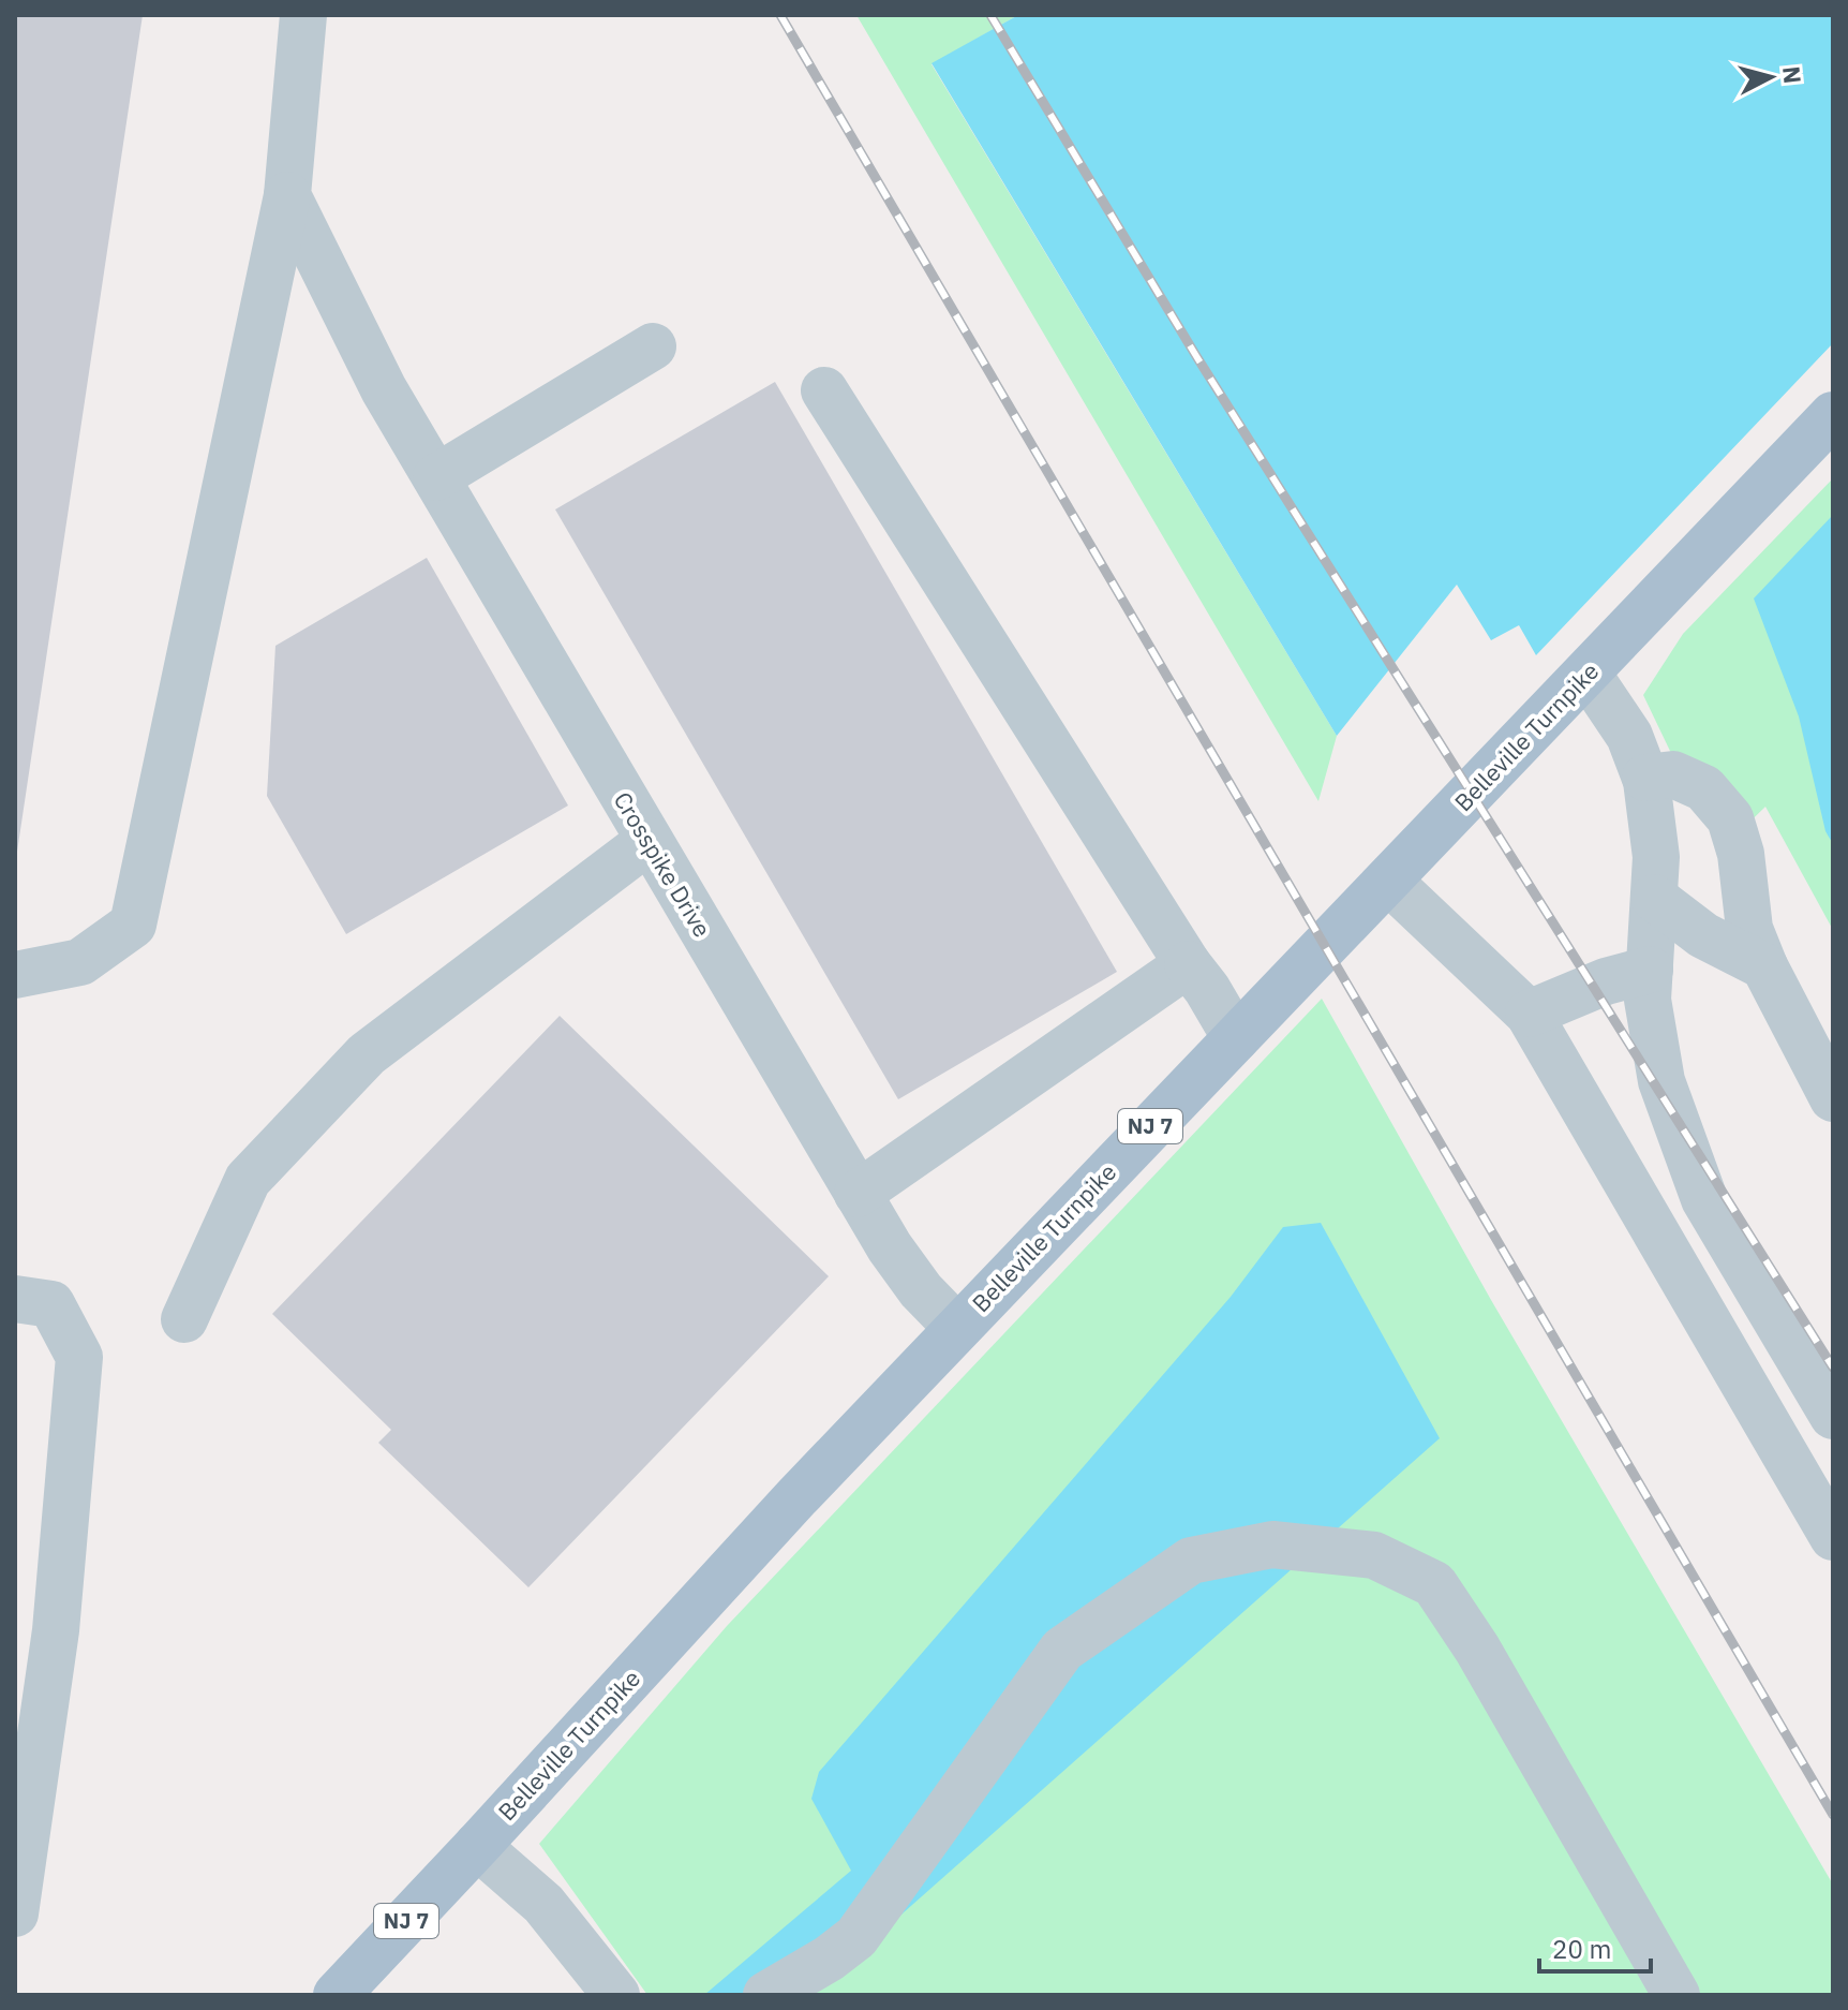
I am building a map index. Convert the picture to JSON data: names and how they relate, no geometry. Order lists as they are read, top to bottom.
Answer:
{
  "streets": {
    "main road": ["Belleville Turnpike", "NJ 7"],
    "street": ["Crosspike Drive"]
  },
  "crossings": [
    ["Belleville Turnpike", "Crosspike Drive"]
  ],
  "scale_bar": "20 m",
  "north": "right"
}
